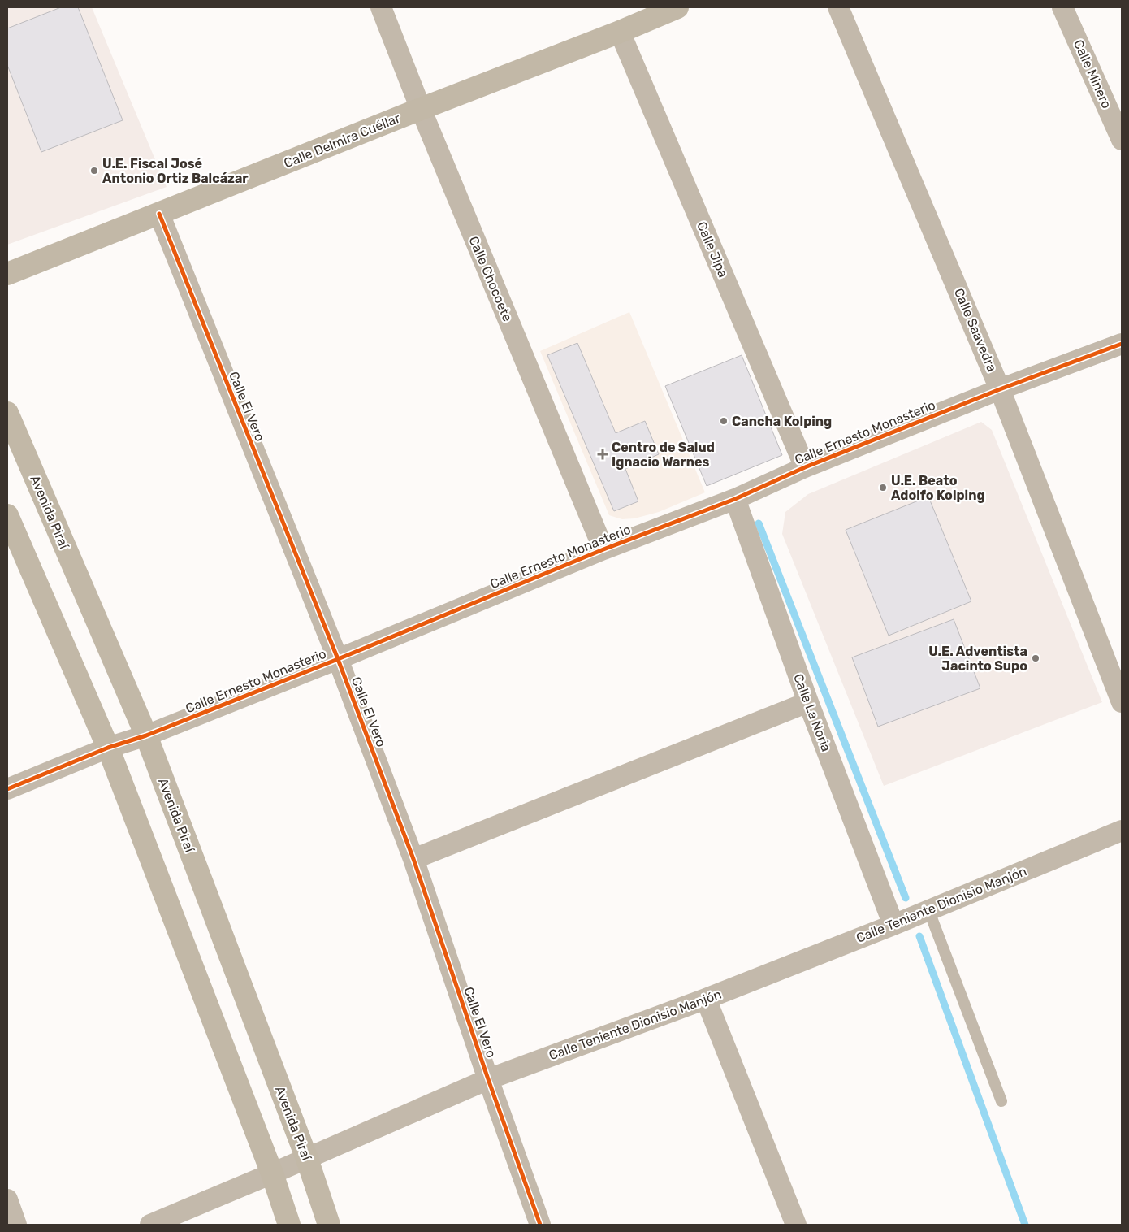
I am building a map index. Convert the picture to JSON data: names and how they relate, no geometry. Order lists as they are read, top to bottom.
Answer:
{
  "streets": {
    "main road": ["Calle Delmira Cuéllar", "Avenida Piraí"],
    "street": [
      "Calle Minero",
      "Calle Jipa",
      "Calle Chocoete",
      "Calle Saavedra",
      "Calle El Vero",
      "Calle Ernesto Monasterio",
      "Calle La Noria",
      "Calle Teniente Dionisio Manjón"
    ]
  },
  "crossings": [
    ["Calle Delmira Cuéllar", "Calle Jipa"],
    ["Calle Delmira Cuéllar", "Calle Chocoete"],
    ["Calle Delmira Cuéllar", "Calle El Vero"],
    ["Calle Jipa", "Calle Ernesto Monasterio"],
    ["Calle Chocoete", "Calle Ernesto Monasterio"],
    ["Calle Saavedra", "Calle Ernesto Monasterio"],
    ["Calle El Vero", "Calle Ernesto Monasterio"],
    ["Calle El Vero", "Calle Teniente Dionisio Manjón"],
    ["Calle Ernesto Monasterio", "Avenida Piraí"],
    ["Calle Ernesto Monasterio", "Calle La Noria"],
    ["Avenida Piraí", "Calle Teniente Dionisio Manjón"],
    ["Calle La Noria", "Calle Teniente Dionisio Manjón"]
  ],
  "places": {
    "other": [
      "U.E. Fiscal José Antonio Ortiz Balcázar",
      "Cancha Kolping",
      "U.E. Beato Adolfo Kolping",
      "U.E. Adventista Jacinto Supo"
    ],
    "health": ["Centro de Salud Ignacio Warnes"]
  }
}
